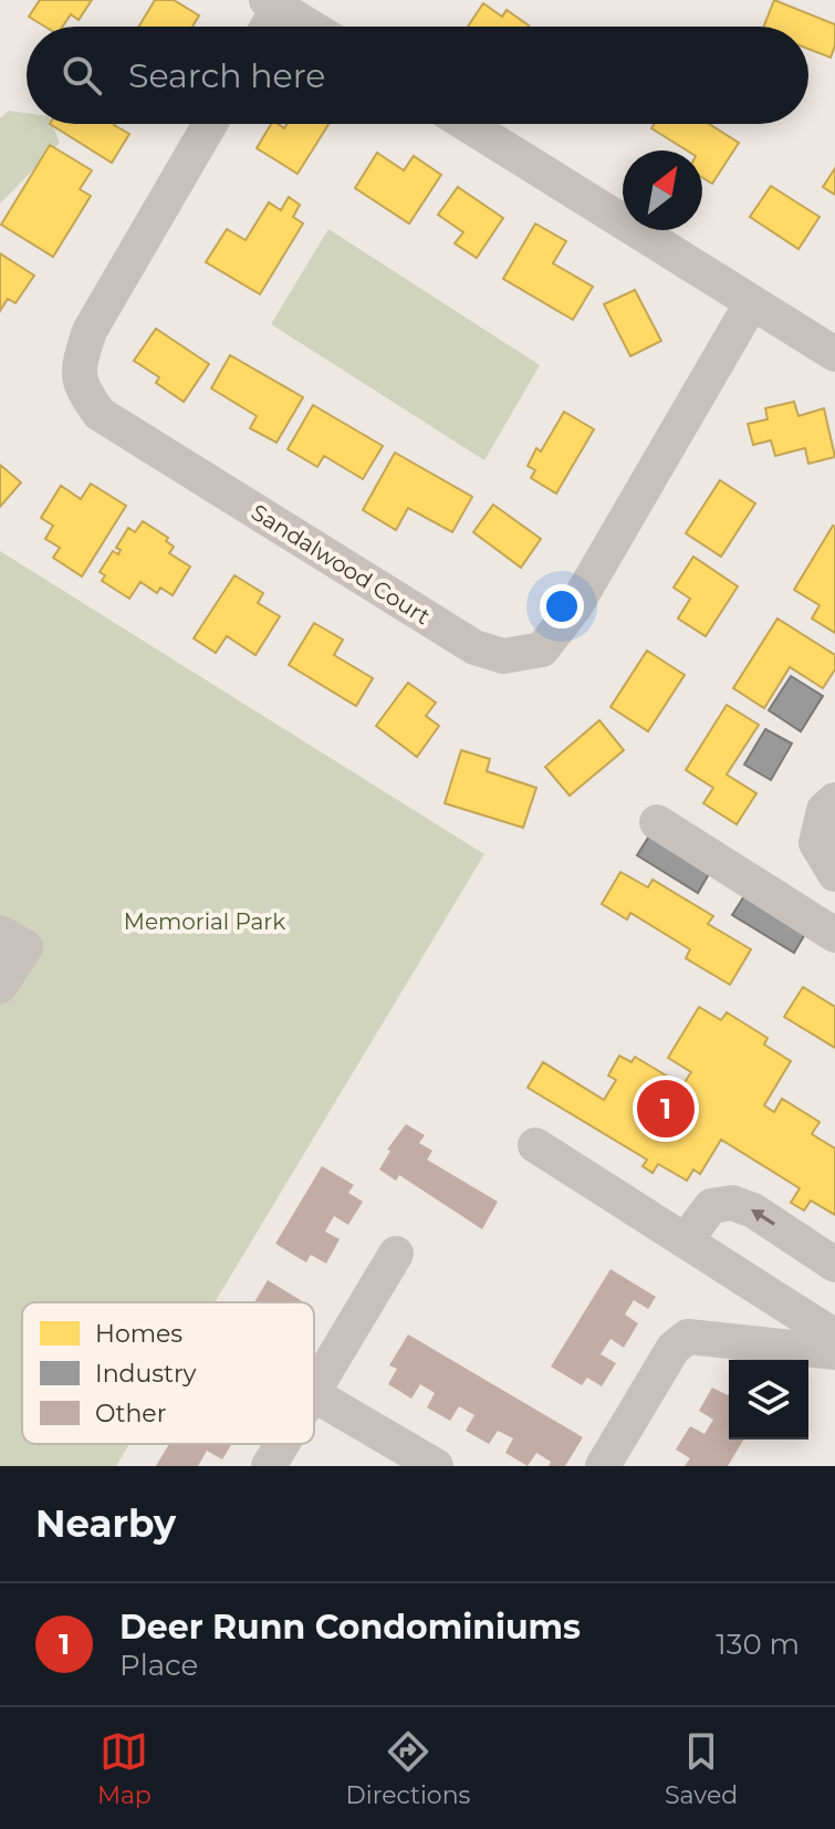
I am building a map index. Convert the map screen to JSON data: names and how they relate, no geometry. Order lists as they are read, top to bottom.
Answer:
{
  "streets": {
    "street": ["Sandalwood Court"]
  },
  "parks": ["Memorial Park"],
  "legend": ["Homes", "Industry", "Other"],
  "north": "top right",
  "page": {
    "search": "Search here",
    "pins": "1",
    "heading": "Nearby",
    "list": [
      {
        "mark": "1",
        "name": "Deer Runn Condominiums",
        "note": "Place",
        "value": "130 m"
      }
    ],
    "nav": ["Map", "Directions", "Saved"]
  }
}
